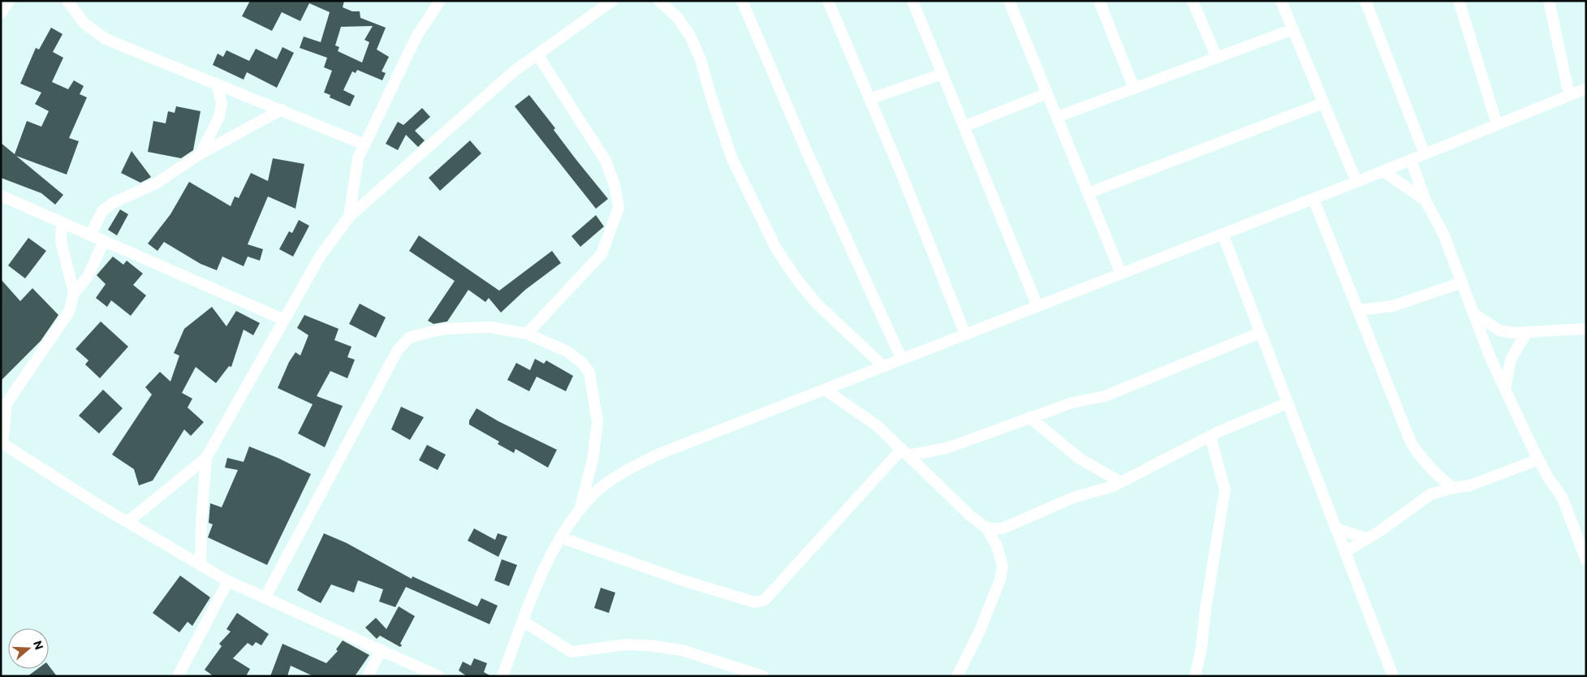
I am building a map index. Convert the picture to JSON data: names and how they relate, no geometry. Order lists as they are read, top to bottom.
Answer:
{
  "north": "right"
}
